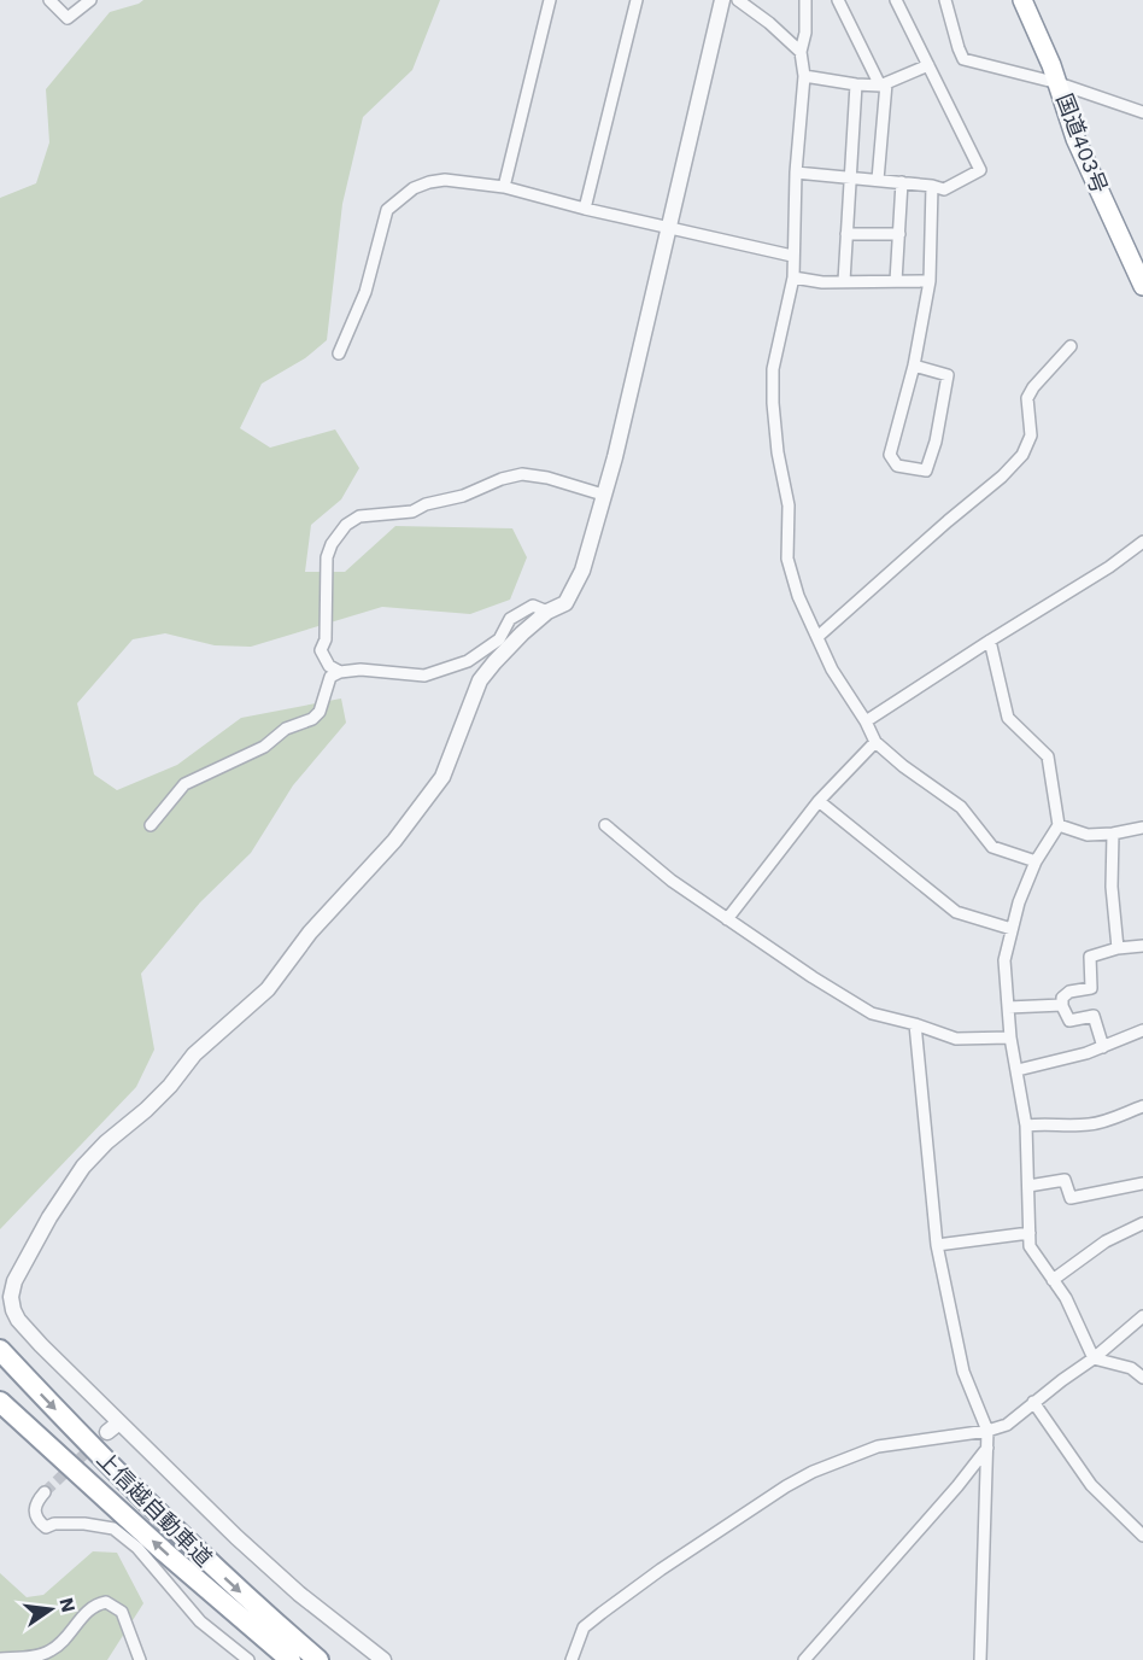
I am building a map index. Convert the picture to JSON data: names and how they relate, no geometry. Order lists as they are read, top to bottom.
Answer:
{
  "streets": {
    "highway": ["国道403号", "上信越自動車道"]
  },
  "north": "right"
}
